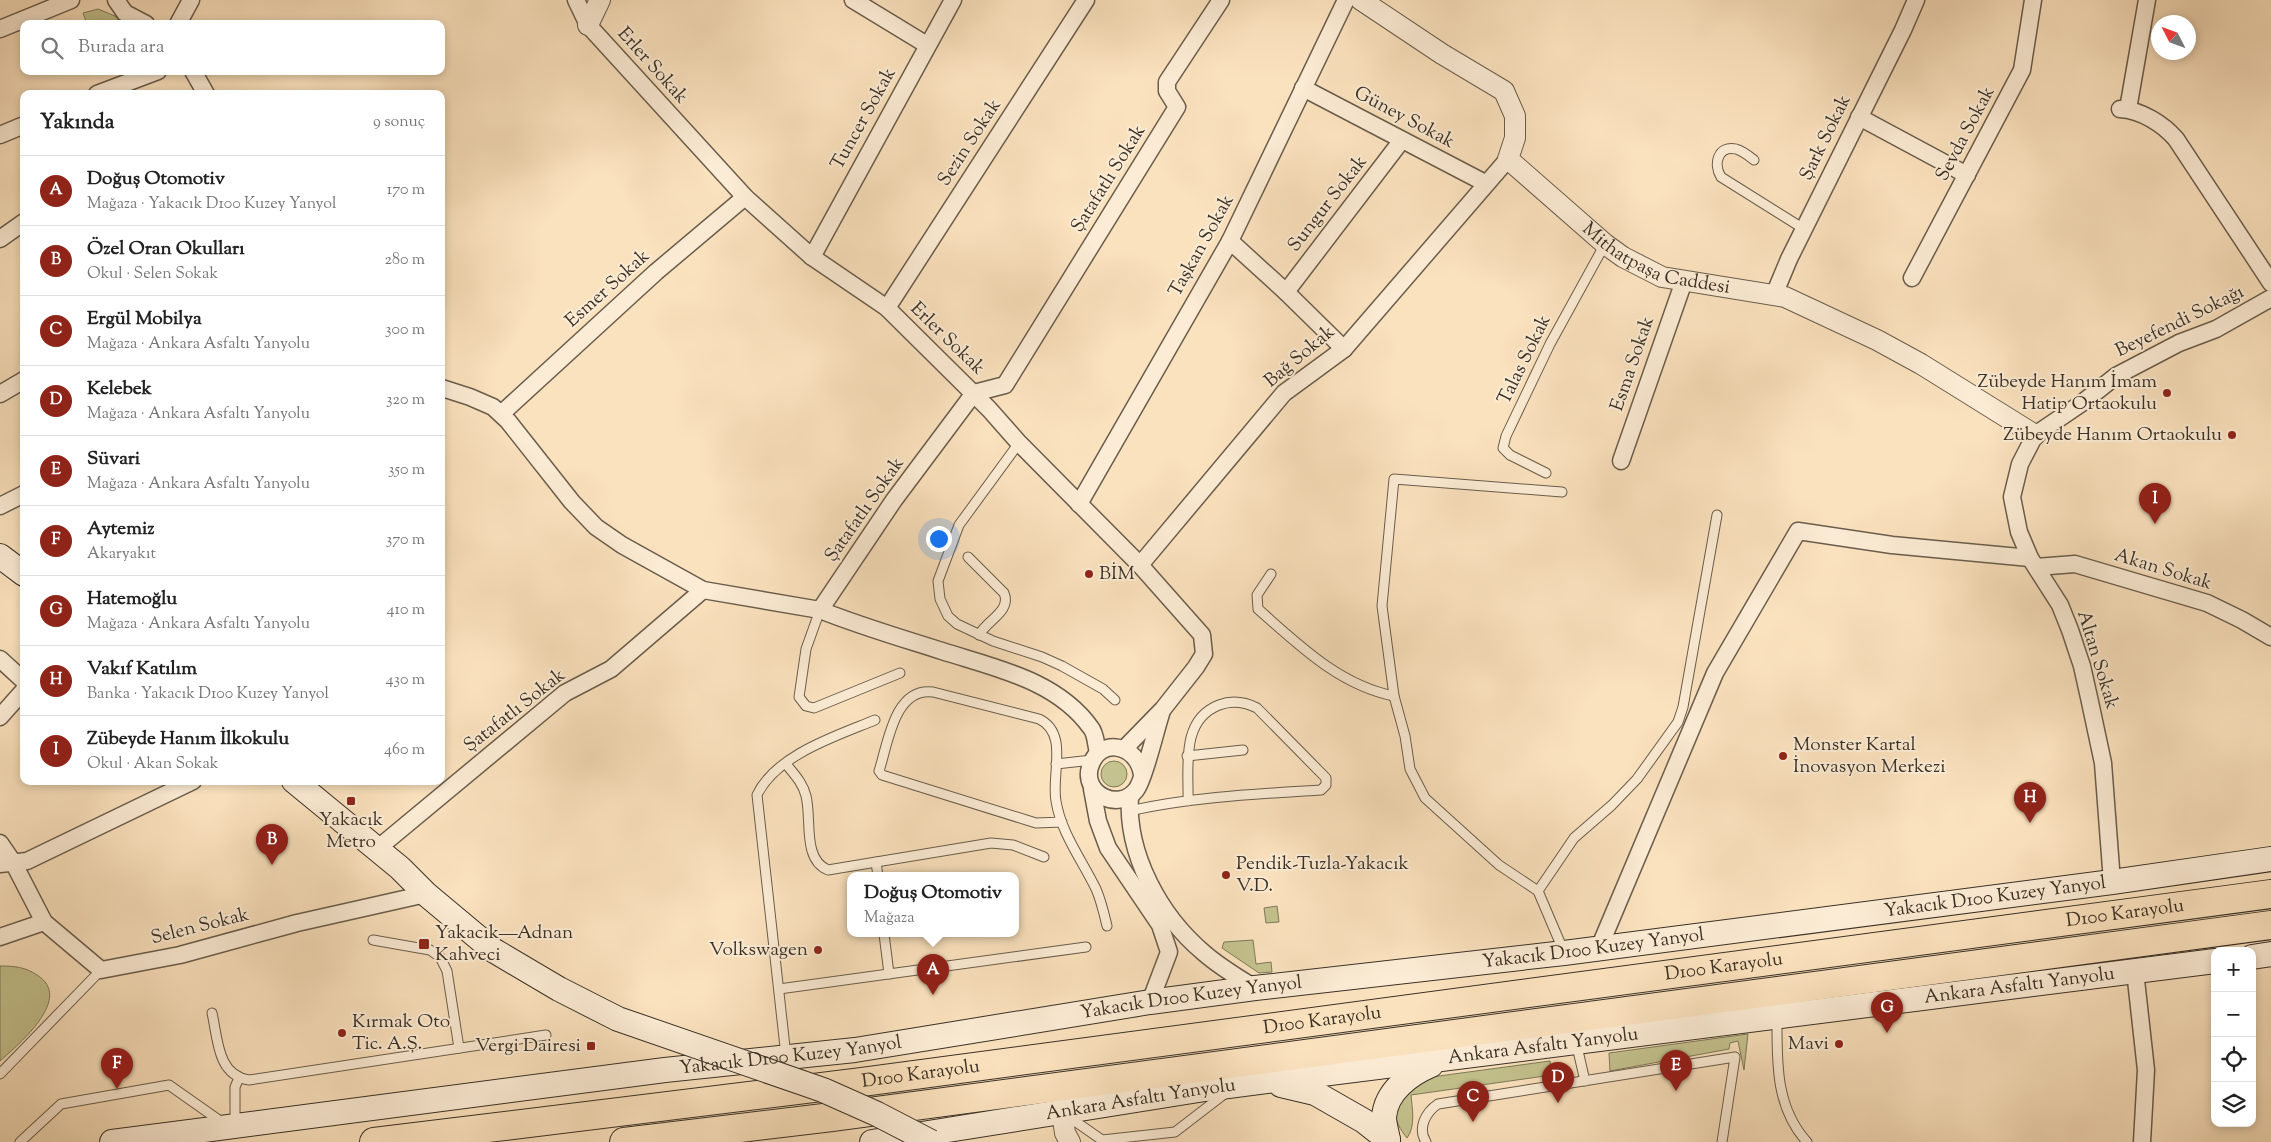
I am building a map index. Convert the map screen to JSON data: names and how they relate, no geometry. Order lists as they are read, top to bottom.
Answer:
{
  "streets": {
    "highway": ["D100 Karayolu"],
    "main road": ["Yakacık D100 Kuzey Yanyol", "Ankara Asfaltı Yanyolu"],
    "street": [
      "Erler Sokak",
      "Güney Sokak",
      "Tuncer Sokak",
      "Sevda Sokak",
      "Şark Sokak",
      "Sezin Sokak",
      "Şatafatlı Sokak",
      "Sungur Sokak",
      "Taşkan Sokak",
      "Mithatpaşa Caddesi",
      "Esmer Sokak",
      "Beyefendi Sokağı",
      "Bağ Sokak",
      "Esma Sokak",
      "Akan Sokak",
      "Altan Sokak",
      "Selen Sokak"
    ],
    "lane": ["Talas Sokak"]
  },
  "crossings": [
    ["Erler Sokak", "Tuncer Sokak"],
    ["Erler Sokak", "Sezin Sokak"],
    ["Erler Sokak", "Şatafatlı Sokak"],
    ["Erler Sokak", "Taşkan Sokak"],
    ["Erler Sokak", "Esmer Sokak"],
    ["Erler Sokak", "Bağ Sokak"],
    ["Güney Sokak", "Sungur Sokak"],
    ["Güney Sokak", "Taşkan Sokak"],
    ["Güney Sokak", "Bağ Sokak"],
    ["Şark Sokak", "Mithatpaşa Caddesi"],
    ["Mithatpaşa Caddesi", "Beyefendi Sokağı"],
    ["Mithatpaşa Caddesi", "Bağ Sokak"],
    ["Mithatpaşa Caddesi", "Talas Sokak"],
    ["Mithatpaşa Caddesi", "Esma Sokak"],
    ["Mithatpaşa Caddesi", "Altan Sokak"],
    ["Beyefendi Sokağı", "Altan Sokak"],
    ["Akan Sokak", "Altan Sokak"],
    ["Akan Sokak", "Yakacık D100 Kuzey Yanyol"],
    ["Altan Sokak", "Yakacık D100 Kuzey Yanyol"]
  ],
  "places": {
    "other": [
      "Zübeyde Hanım İmam Hatip Ortaokulu",
      "Zübeyde Hanım Ortaokulu",
      "BİM",
      "Monster Kartal İnovasyon Merkezi",
      "Pendik-Tuzla-Yakacık V.D.",
      "Volkswagen",
      "Kırmak Oto Tic. A.Ş.",
      "Mavi"
    ],
    "transit": ["Yakacık Metro", "Yakacık—Adnan Kahveci", "Vergi Dairesi"]
  },
  "north": "top left",
  "page": {
    "search": "Burada ara",
    "heading": ["Yakında", "9 sonuç"],
    "list": [
      {
        "mark": "A",
        "name": "Doğuş Otomotiv",
        "note": "Mağaza · Yakacık D100 Kuzey Yanyol",
        "value": "170 m"
      },
      {
        "mark": "B",
        "name": "Özel Oran Okulları",
        "note": "Okul · Selen Sokak",
        "value": "280 m"
      },
      {
        "mark": "C",
        "name": "Ergül Mobilya",
        "note": "Mağaza · Ankara Asfaltı Yanyolu",
        "value": "300 m"
      },
      {
        "mark": "D",
        "name": "Kelebek",
        "note": "Mağaza · Ankara Asfaltı Yanyolu",
        "value": "320 m"
      },
      {
        "mark": "E",
        "name": "Süvari",
        "note": "Mağaza · Ankara Asfaltı Yanyolu",
        "value": "350 m"
      },
      {
        "mark": "F",
        "name": "Aytemiz",
        "note": "Akaryakıt",
        "value": "370 m"
      },
      {
        "mark": "G",
        "name": "Hatemoğlu",
        "note": "Mağaza · Ankara Asfaltı Yanyolu",
        "value": "410 m"
      },
      {
        "mark": "H",
        "name": "Vakıf Katılım",
        "note": "Banka · Yakacık D100 Kuzey Yanyol",
        "value": "430 m"
      },
      {
        "mark": "I",
        "name": "Zübeyde Hanım İlkokulu",
        "note": "Okul · Akan Sokak",
        "value": "460 m"
      }
    ],
    "pins": [
      "I",
      "H",
      "B",
      "A",
      "G",
      "F",
      "E",
      "D",
      "C"
    ],
    "popup": ["Doğuş Otomotiv", "Mağaza"],
    "map_buttons": ["+", "−"]
  }
}
